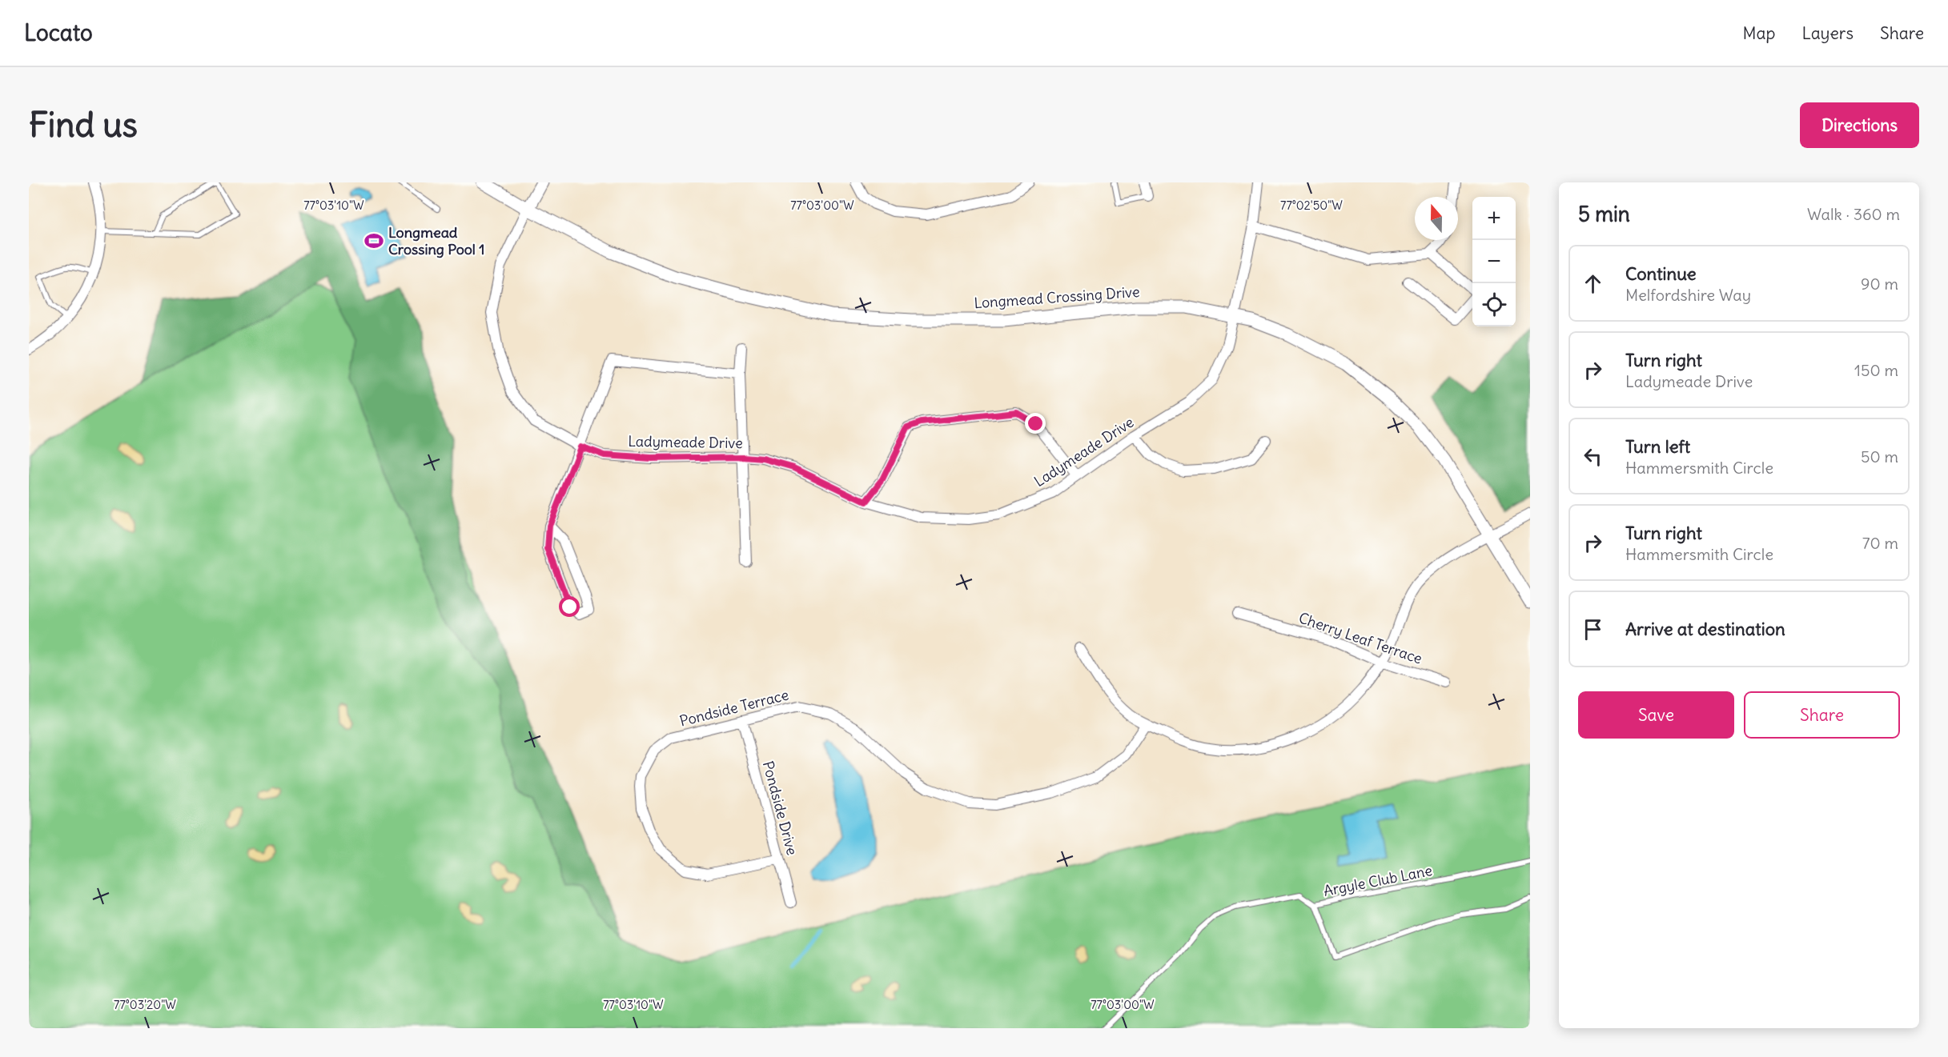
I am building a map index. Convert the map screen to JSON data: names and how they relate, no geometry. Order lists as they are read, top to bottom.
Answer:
{
  "streets": {
    "street": [
      "Longmead Crossing Drive",
      "Ladymeade Drive",
      "Cherry Leaf Terrace",
      "Pondside Terrace",
      "Pondside Drive"
    ],
    "lane": ["Argyle Club Lane"]
  },
  "crossings": [
    ["Longmead Crossing Drive", "Ladymeade Drive"],
    ["Pondside Terrace", "Pondside Drive"]
  ],
  "places": {
    "sports": ["Longmead Crossing Pool 1"]
  },
  "north": "top",
  "page": {
    "header": "Locato",
    "nav": ["Map", "Layers", "Share"],
    "buttons": [
      "Directions",
      ["Save", "Share"]
    ],
    "title": "Find us",
    "heading": ["5 min", "Walk · 360 m"],
    "map_buttons": ["+", "−"],
    "list": [
      ["Continue", "Melfordshire Way", "90 m"],
      ["Turn right", "Ladymeade Drive", "150 m"],
      ["Turn left", "Hammersmith Circle", "50 m"],
      ["Turn right", "Hammersmith Circle", "70 m"],
      "Arrive at destination"
    ]
  },
  "coordinates": [
    "77°02'50\"W",
    "77°03'10\"W",
    "77°03'00\"W",
    "77°03'20\"W"
  ]
}
